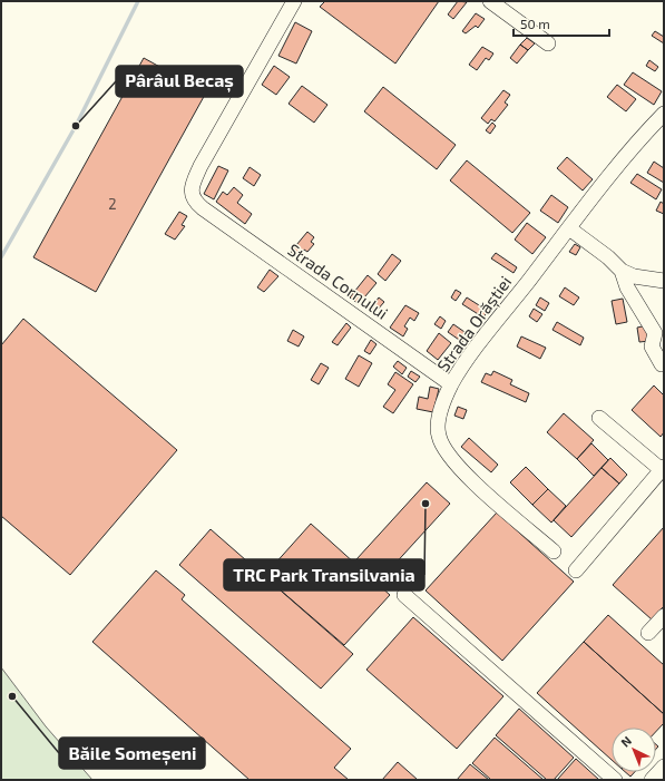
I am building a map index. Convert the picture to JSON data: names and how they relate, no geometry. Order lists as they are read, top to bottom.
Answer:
{
  "streets": {
    "street": ["Strada Cornului", "Strada Orăștiei"]
  },
  "crossings": [
    ["Strada Cornului", "Strada Orăștiei"]
  ],
  "places": ["Pârâul Becaș", "TRC Park Transilvania", "Băile Someșeni"],
  "house_numbers": ["2"],
  "scale_bar": "50 m",
  "north": "top left"
}
